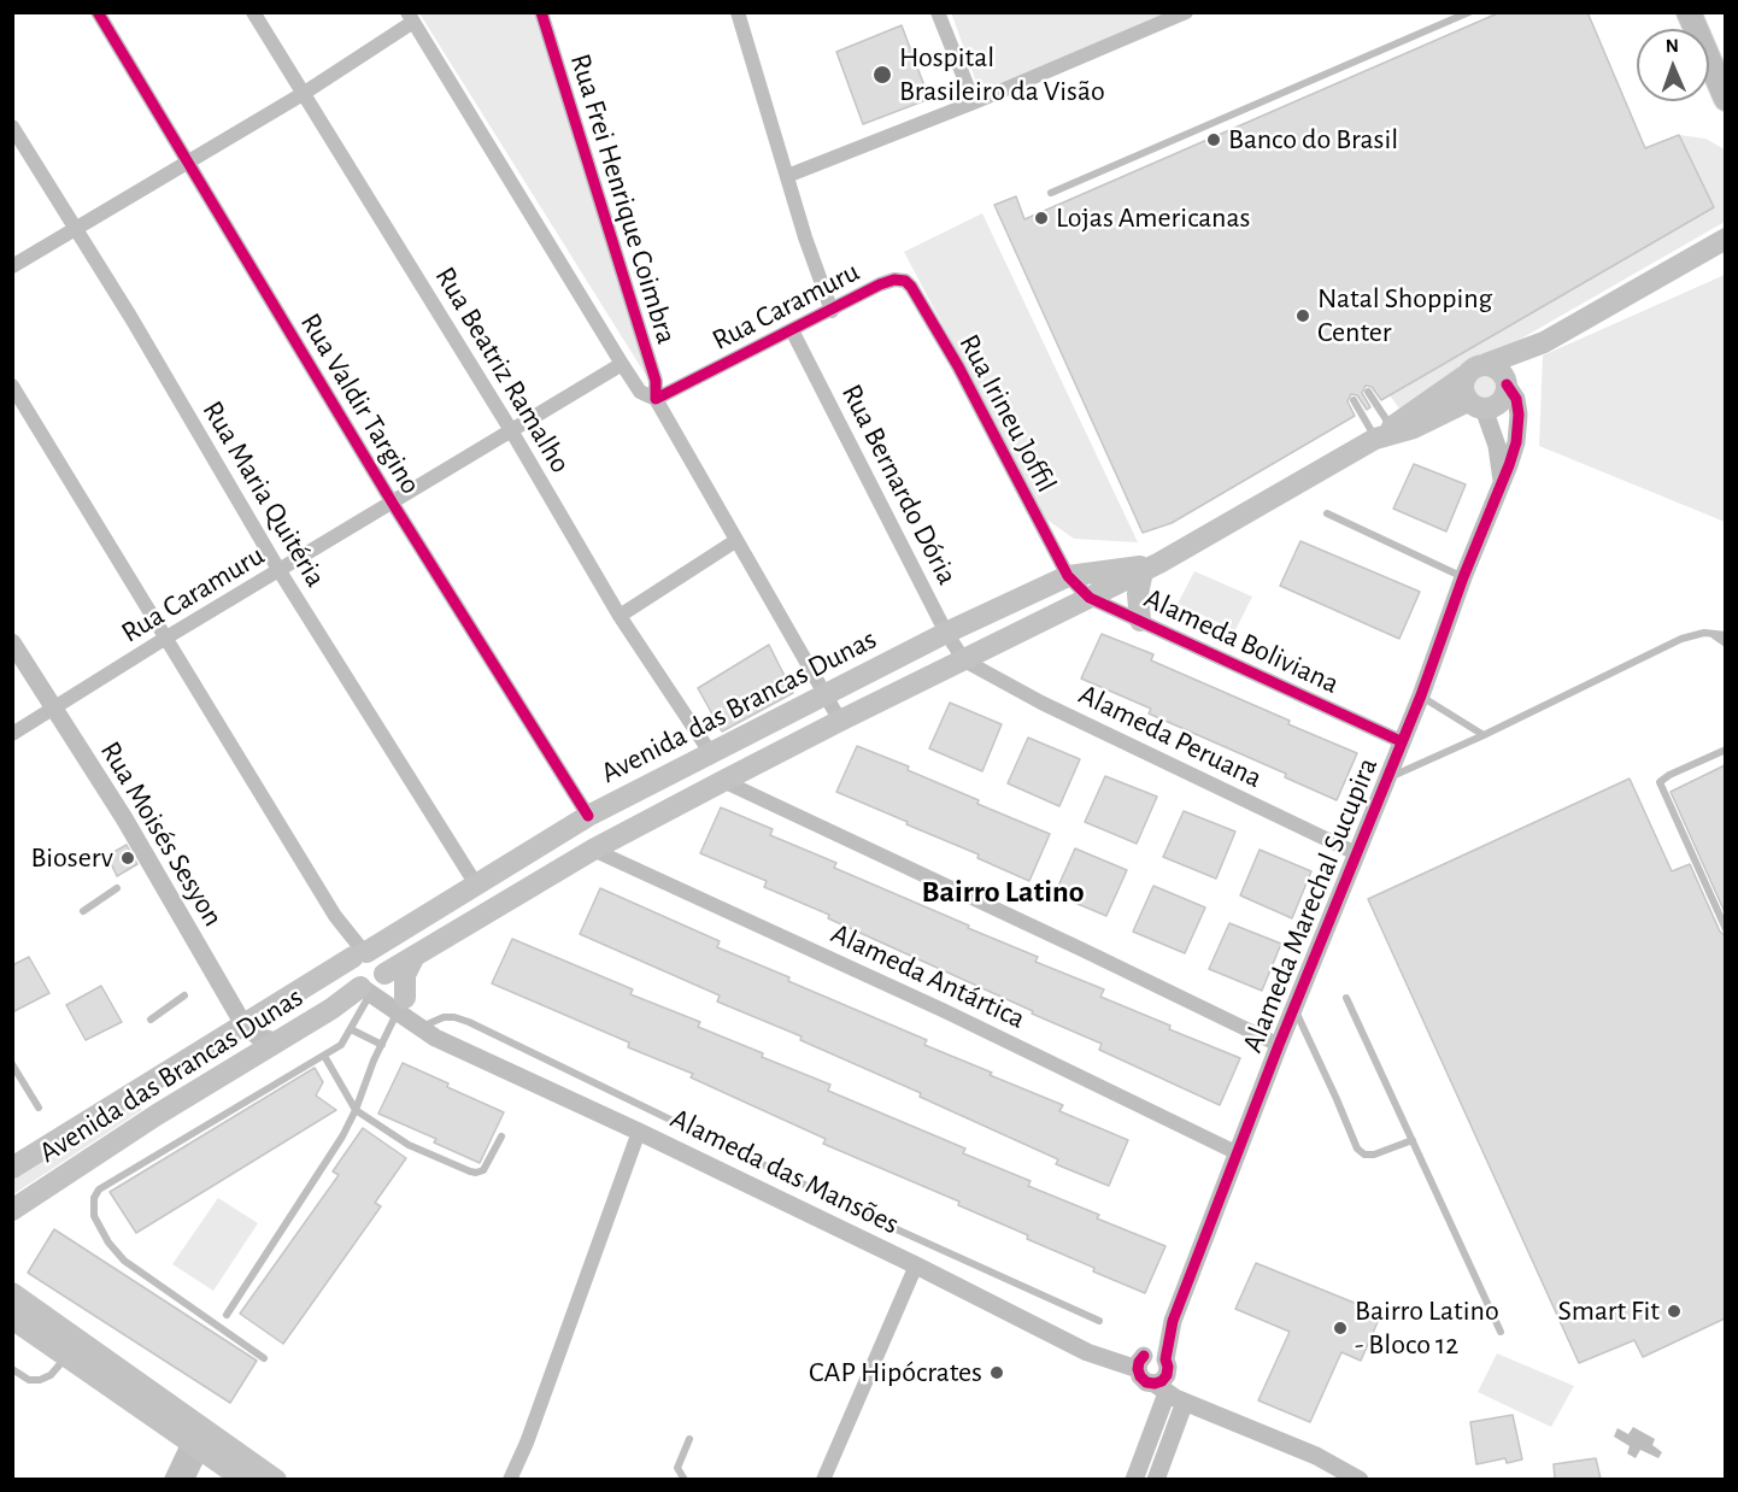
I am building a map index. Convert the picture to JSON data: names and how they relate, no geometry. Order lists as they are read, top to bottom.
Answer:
{
  "streets": {
    "main road": ["Avenida das Brancas Dunas"],
    "street": [
      "Rua Frei Henrique Coimbra",
      "Rua Caramuru",
      "Rua Beatriz Ramalho",
      "Rua Valdir Targino",
      "Rua Irineu Joffil",
      "Rua Bernardo Dória",
      "Rua Maria Quitéria",
      "Alameda Boliviana",
      "Alameda Peruana",
      "Rua Moisés Sesyon",
      "Alameda Marechal Sucupira",
      "Alameda Antártica",
      "Alameda das Mansões"
    ]
  },
  "crossings": [
    ["Rua Frei Henrique Coimbra", "Rua Caramuru"],
    ["Rua Caramuru", "Rua Beatriz Ramalho"],
    ["Rua Caramuru", "Rua Valdir Targino"],
    ["Rua Caramuru", "Rua Irineu Joffil"],
    ["Rua Caramuru", "Rua Bernardo Dória"],
    ["Rua Caramuru", "Rua Maria Quitéria"],
    ["Rua Caramuru", "Rua Moisés Sesyon"],
    ["Rua Beatriz Ramalho", "Avenida das Brancas Dunas"],
    ["Rua Valdir Targino", "Avenida das Brancas Dunas"],
    ["Rua Irineu Joffil", "Alameda Boliviana"],
    ["Rua Irineu Joffil", "Avenida das Brancas Dunas"],
    ["Rua Bernardo Dória", "Avenida das Brancas Dunas"],
    ["Rua Bernardo Dória", "Alameda Peruana"],
    ["Rua Maria Quitéria", "Avenida das Brancas Dunas"],
    ["Alameda Boliviana", "Avenida das Brancas Dunas"],
    ["Alameda Boliviana", "Alameda Marechal Sucupira"],
    ["Avenida das Brancas Dunas", "Alameda Peruana"],
    ["Avenida das Brancas Dunas", "Rua Moisés Sesyon"],
    ["Avenida das Brancas Dunas", "Alameda Marechal Sucupira"],
    ["Avenida das Brancas Dunas", "Alameda Antártica"],
    ["Avenida das Brancas Dunas", "Alameda das Mansões"],
    ["Alameda Peruana", "Alameda Marechal Sucupira"],
    ["Alameda Marechal Sucupira", "Alameda Antártica"],
    ["Alameda Marechal Sucupira", "Alameda das Mansões"]
  ],
  "districts": ["Bairro Latino"],
  "places": [
    "Hospital Brasileiro da Visão",
    "Banco do Brasil",
    "Lojas Americanas",
    "Natal Shopping Center",
    "Bioserv",
    "Smart Fit",
    "Bairro Latino - Bloco 12",
    "CAP Hipócrates"
  ],
  "north": "top"
}
